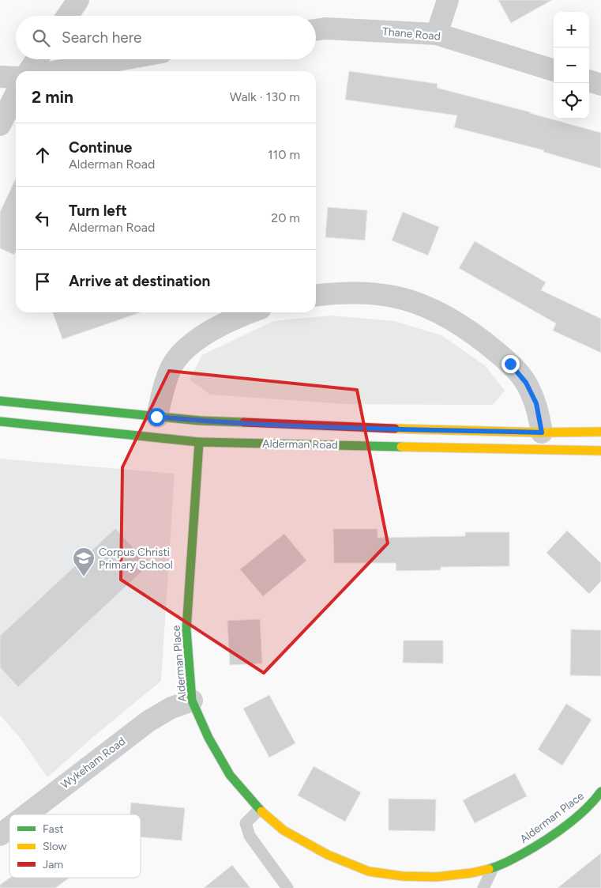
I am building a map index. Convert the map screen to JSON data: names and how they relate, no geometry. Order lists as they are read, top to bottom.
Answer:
{
  "streets": {
    "street": [
      "Thane Road",
      "Alderman Road",
      "Alderman Place",
      "Wykeham Road"
    ]
  },
  "crossings": [
    ["Alderman Road", "Alderman Place"],
    ["Alderman Place", "Wykeham Road"]
  ],
  "places": {
    "school or university": ["Corpus Christi Primary School"]
  },
  "legend": ["Fast", "Slow", "Jam"],
  "page": {
    "map_buttons": ["+", "−"],
    "search": "Search here",
    "heading": ["2 min", "Walk · 130 m"],
    "list": [
      ["Continue", "Alderman Road", "110 m"],
      ["Turn left", "Alderman Road", "20 m"],
      "Arrive at destination"
    ]
  }
}
